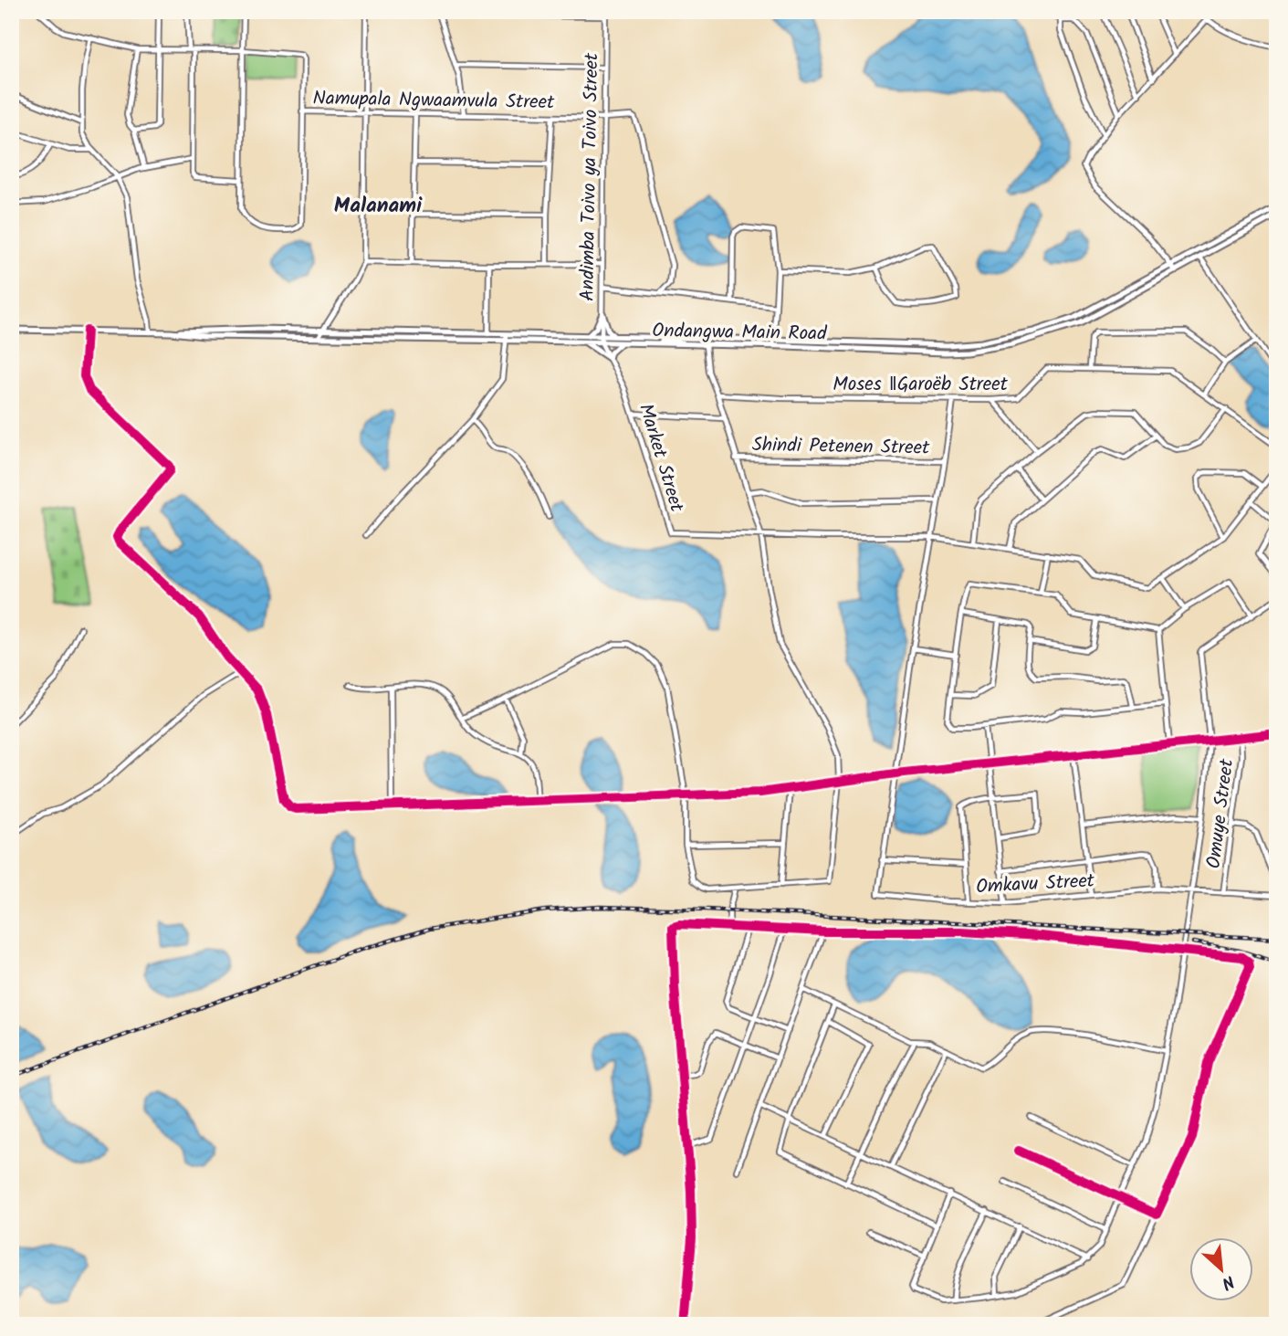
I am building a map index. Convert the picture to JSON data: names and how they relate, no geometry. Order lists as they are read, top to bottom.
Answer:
{
  "streets": {
    "main road": ["Ondangwa Main Road"],
    "street": [
      "Namupala Ngwaamvula Street",
      "Andimba Toivo ya Toivo Street",
      "Moses ǁGaroëb Street",
      "Shindi Petenen Street",
      "Market Street",
      "Omuye Street",
      "Omkavu Street"
    ]
  },
  "crossings": [
    ["Namupala Ngwaamvula Street", "Andimba Toivo ya Toivo Street"],
    ["Andimba Toivo ya Toivo Street", "Ondangwa Main Road"],
    ["Andimba Toivo ya Toivo Street", "Market Street"],
    ["Ondangwa Main Road", "Market Street"],
    ["Moses ǁGaroëb Street", "Omkavu Street"],
    ["Shindi Petenen Street", "Omkavu Street"],
    ["Omuye Street", "Omkavu Street"]
  ],
  "districts": ["Malanami"],
  "north": "bottom right"
}
